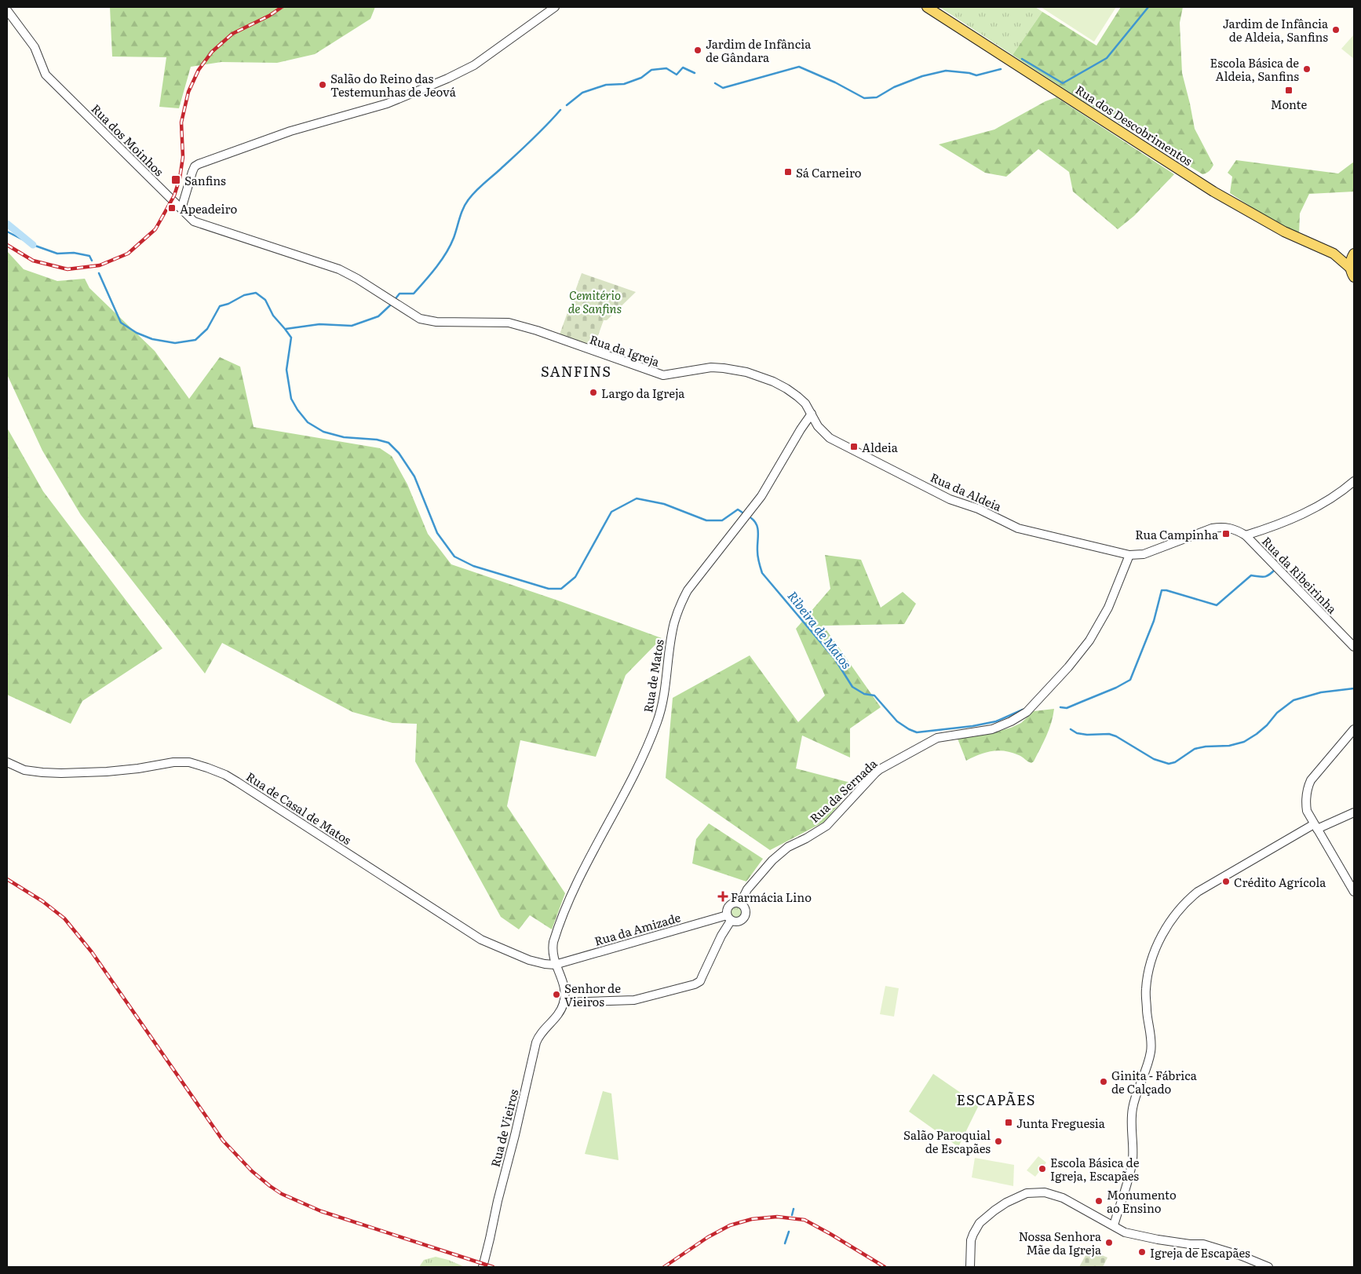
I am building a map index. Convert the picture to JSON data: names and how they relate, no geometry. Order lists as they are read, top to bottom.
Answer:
{
  "streets": {
    "main road": ["Rua dos Descobrimentos"],
    "street": [
      "Rua dos Moinhos",
      "Rua da Igreja",
      "Rua da Aldeia",
      "Rua da Ribeirinha",
      "Rua de Matos",
      "Rua da Sernada",
      "Rua de Casal de Matos",
      "Rua da Amizade",
      "Rua de Vieiros"
    ]
  },
  "crossings": [
    ["Rua dos Moinhos", "Rua da Igreja"],
    ["Rua da Igreja", "Rua da Aldeia"],
    ["Rua da Igreja", "Rua de Matos"],
    ["Rua da Aldeia", "Rua de Matos"],
    ["Rua da Aldeia", "Rua da Sernada"],
    ["Rua de Matos", "Rua de Casal de Matos"],
    ["Rua de Matos", "Rua da Amizade"],
    ["Rua da Sernada", "Rua da Amizade"],
    ["Rua de Casal de Matos", "Rua da Amizade"]
  ],
  "districts": ["SANFINS", "ESCAPÃES"],
  "water": ["Ribeira de Matos"],
  "parks": ["Cemitério de Sanfins"],
  "places": {
    "other": [
      "Jardim de Infância de Aldeia, Sanfins",
      "Jardim de Infância de Gândara",
      "Escola Básica de Aldeia, Sanfins",
      "Salão do Reino das Testemunhas de Jeová",
      "Largo da Igreja",
      "Crédito Agrícola",
      "Senhor de Vieiros",
      "Ginita - Fábrica de Calçado",
      "Salão Paroquial de Escapães",
      "Escola Básica de Igreja, Escapães",
      "Monumento ao Ensino",
      "Nossa Senhora Mãe da Igreja",
      "Igreja de Escapães"
    ],
    "transit": [
      "Monte",
      "Sá Carneiro",
      "Sanfins",
      "Apeadeiro",
      "Aldeia",
      "Rua Campinha",
      "Junta Freguesia"
    ],
    "health": ["Farmácia Lino"]
  }
}
